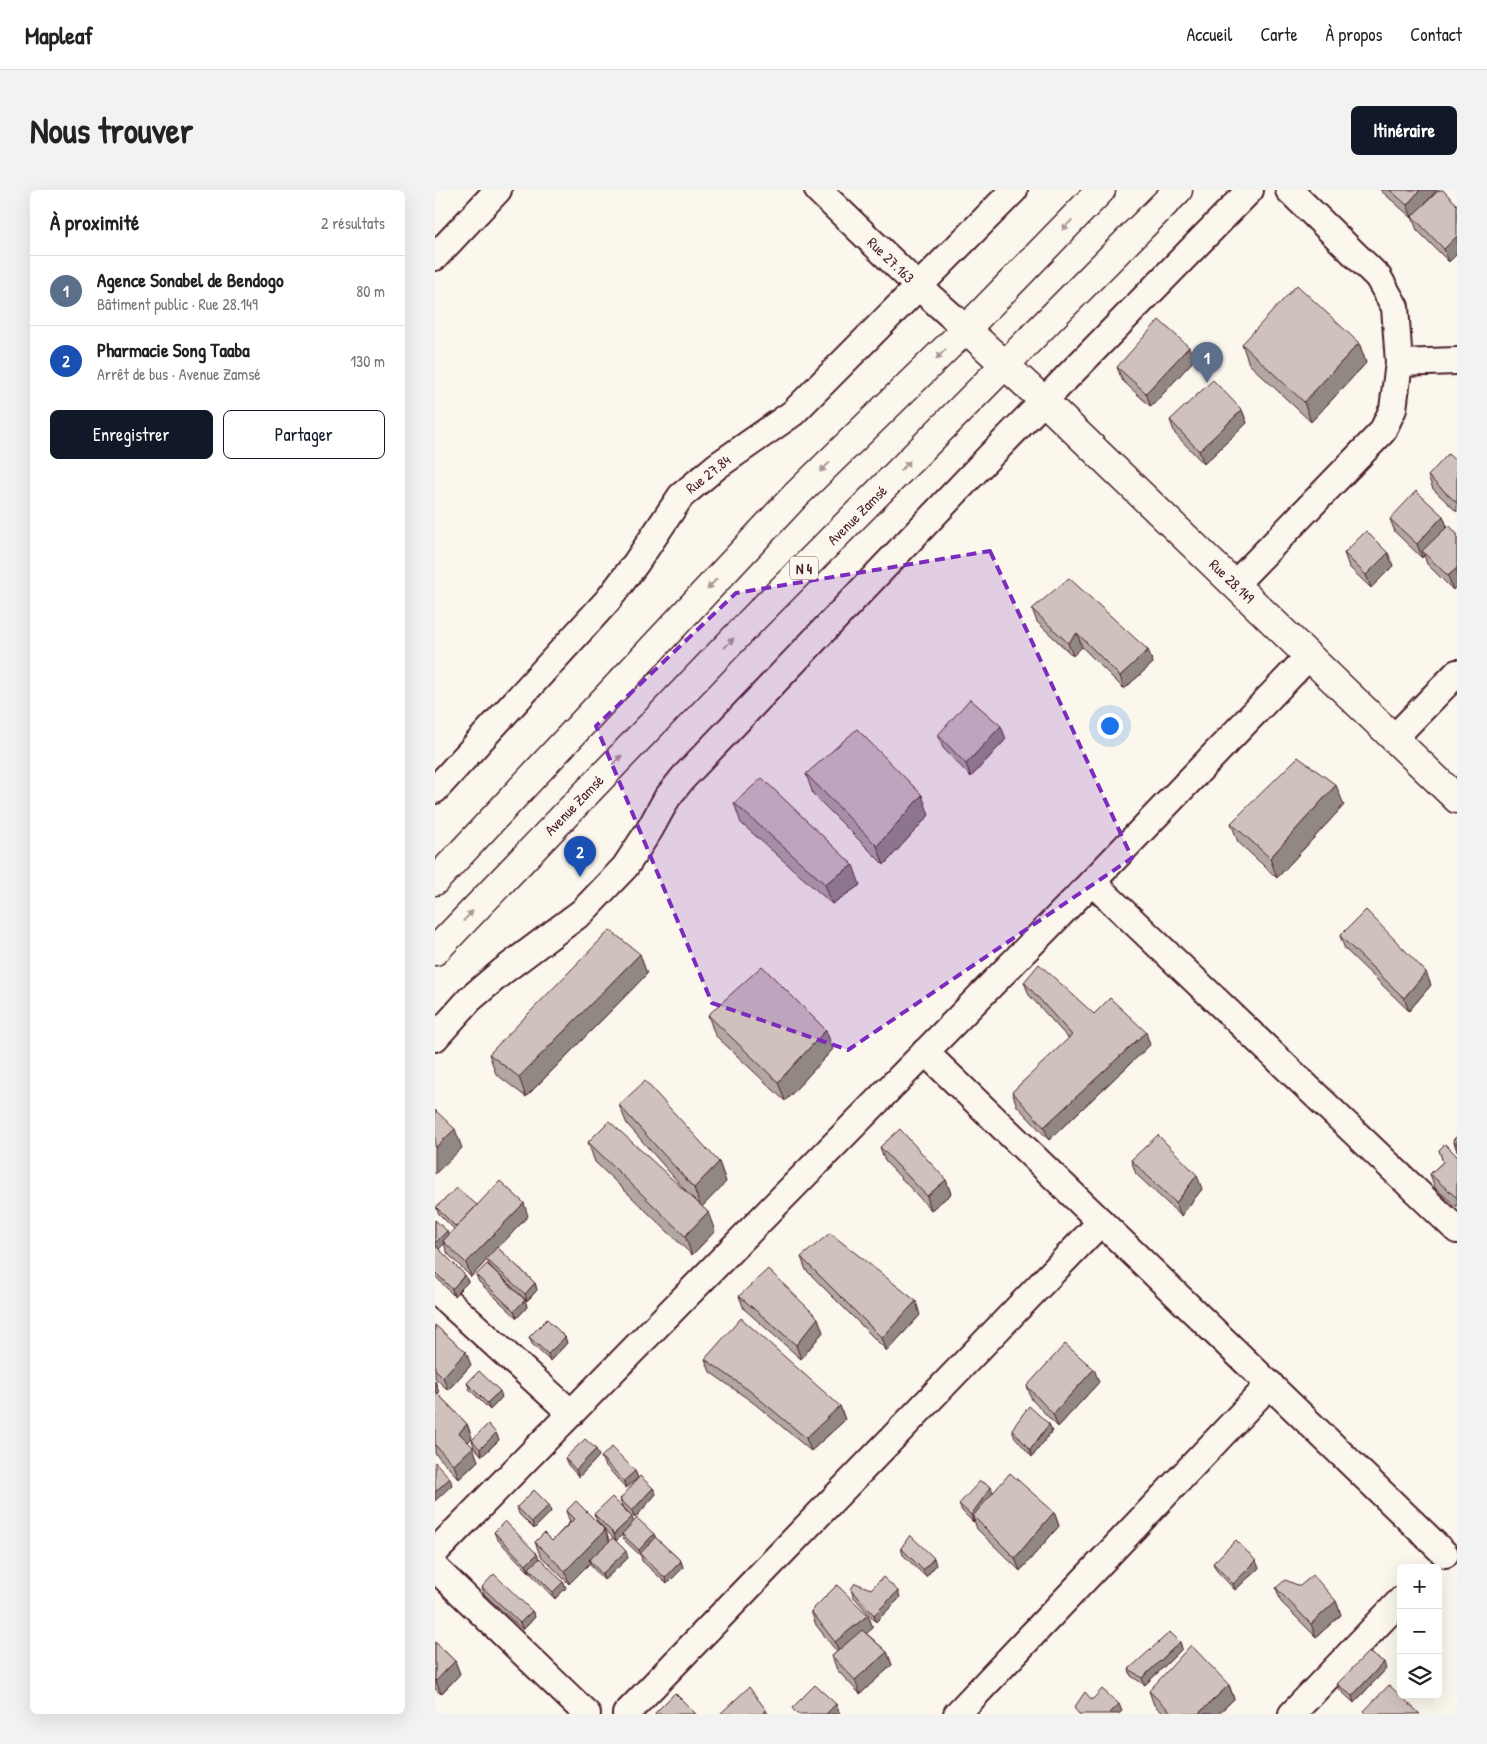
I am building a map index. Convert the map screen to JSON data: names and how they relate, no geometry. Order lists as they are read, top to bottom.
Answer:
{
  "streets": {
    "main road": ["Avenue Zamsé", "N 4", "Rue 28.149"],
    "street": ["Rue 27.163", "Rue 27.84"]
  },
  "crossings": [
    ["Rue 27.163", "Rue 27.84"],
    ["Rue 27.163", "Rue 28.149"],
    ["Avenue Zamsé", "Rue 28.149"]
  ],
  "page": {
    "header": "Mapleaf",
    "nav": [
      "Accueil",
      "Carte",
      "À propos",
      "Contact"
    ],
    "buttons": [
      "Itinéraire",
      ["Enregistrer", "Partager"]
    ],
    "title": "Nous trouver",
    "heading": ["À proximité", "2 résultats"],
    "list": [
      {
        "mark": "1",
        "name": "Agence Sonabel de Bendogo",
        "note": "Bâtiment public · Rue 28.149",
        "value": "80 m"
      },
      {
        "mark": "2",
        "name": "Pharmacie Song Taaba",
        "note": "Arrêt de bus · Avenue Zamsé",
        "value": "130 m"
      }
    ],
    "pins": ["1", "2"],
    "map_buttons": ["+", "−"]
  }
}
